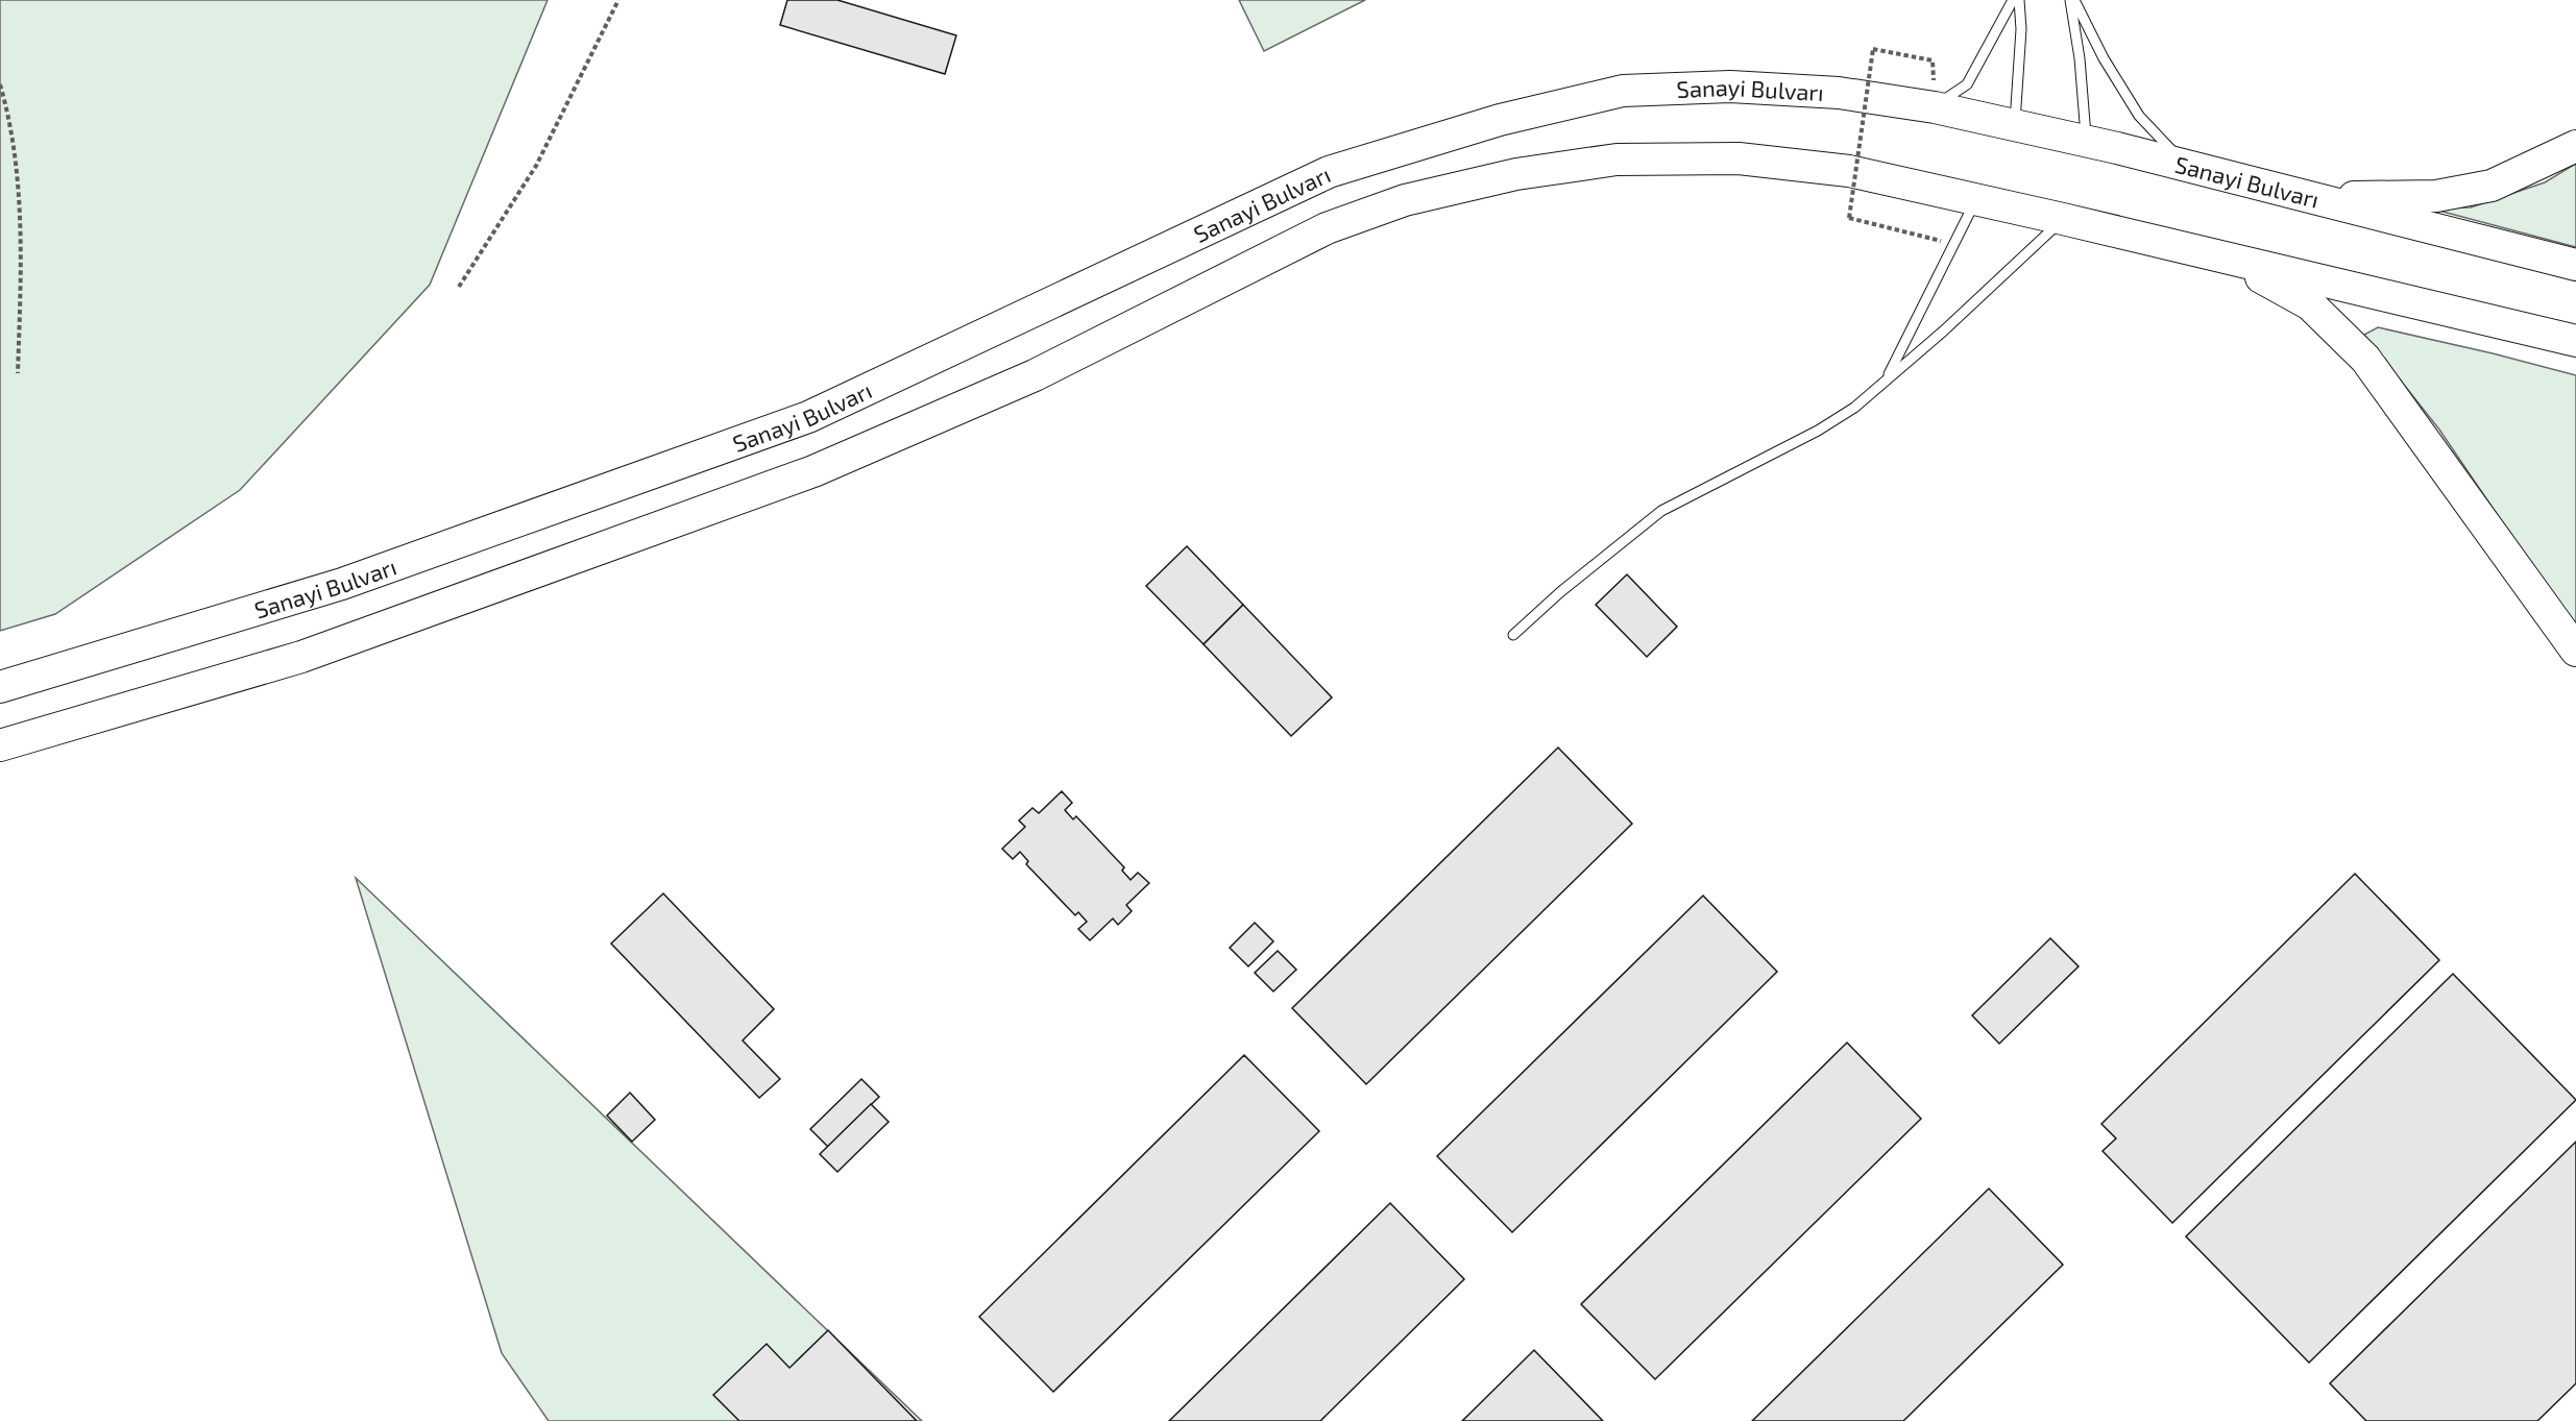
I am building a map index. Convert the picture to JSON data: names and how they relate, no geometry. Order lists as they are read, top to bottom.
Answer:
{
  "streets": {
    "main road": ["Sanayi Bulvarı"]
  }
}
